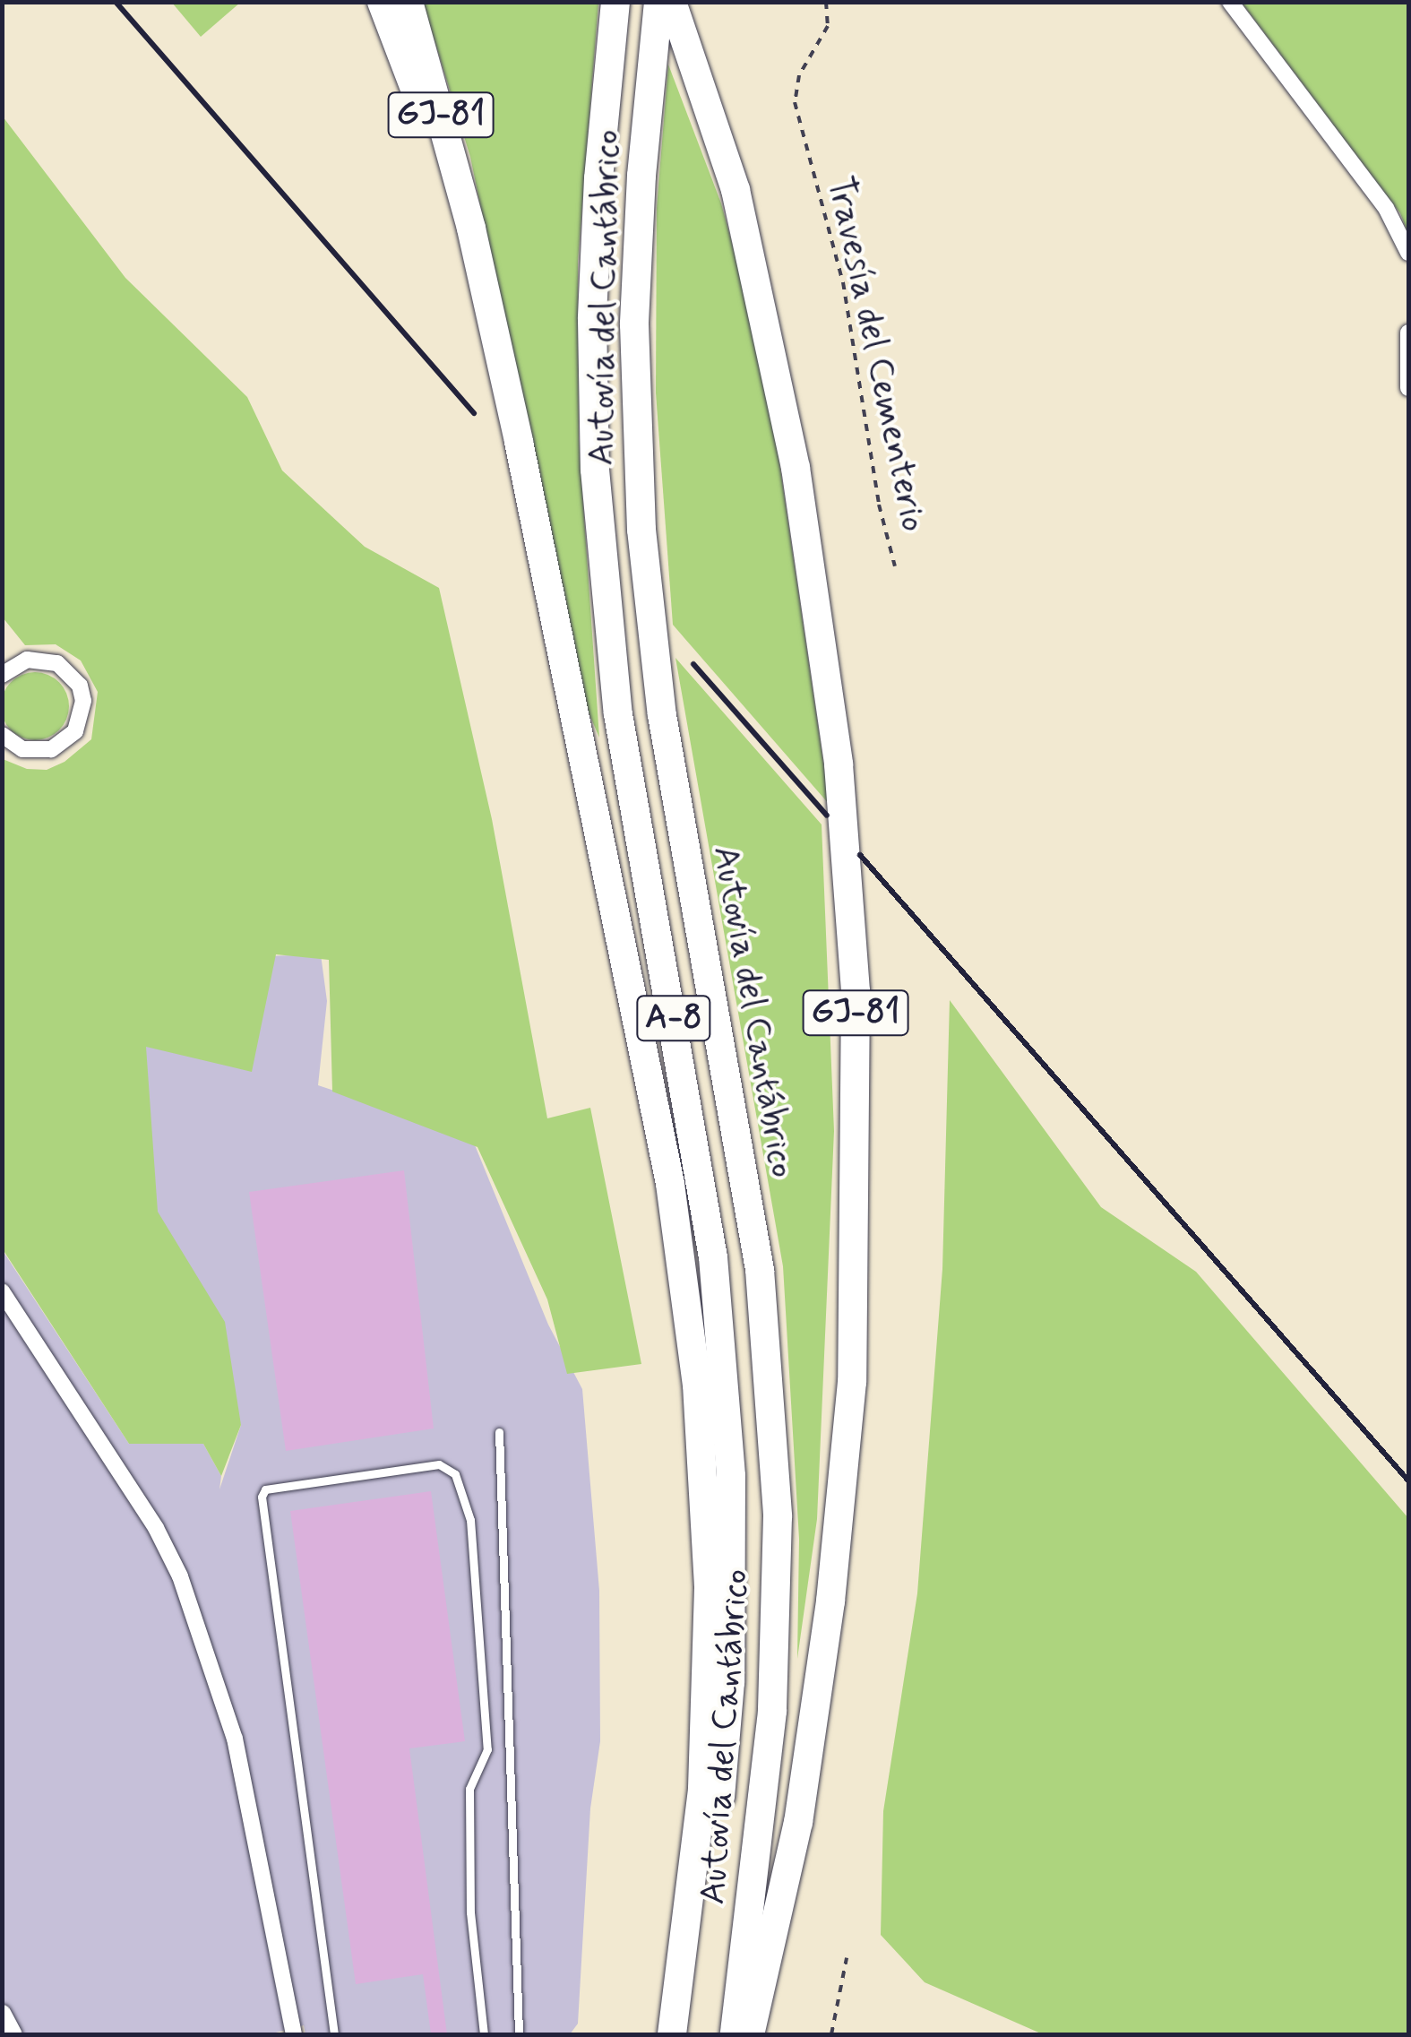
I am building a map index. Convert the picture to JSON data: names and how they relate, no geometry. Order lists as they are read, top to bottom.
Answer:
{
  "streets": {
    "highway": ["GJ-81", "Autovía del Cantábrico", "A-8"],
    "path": ["Travesía del Cementerio"]
  }
}
